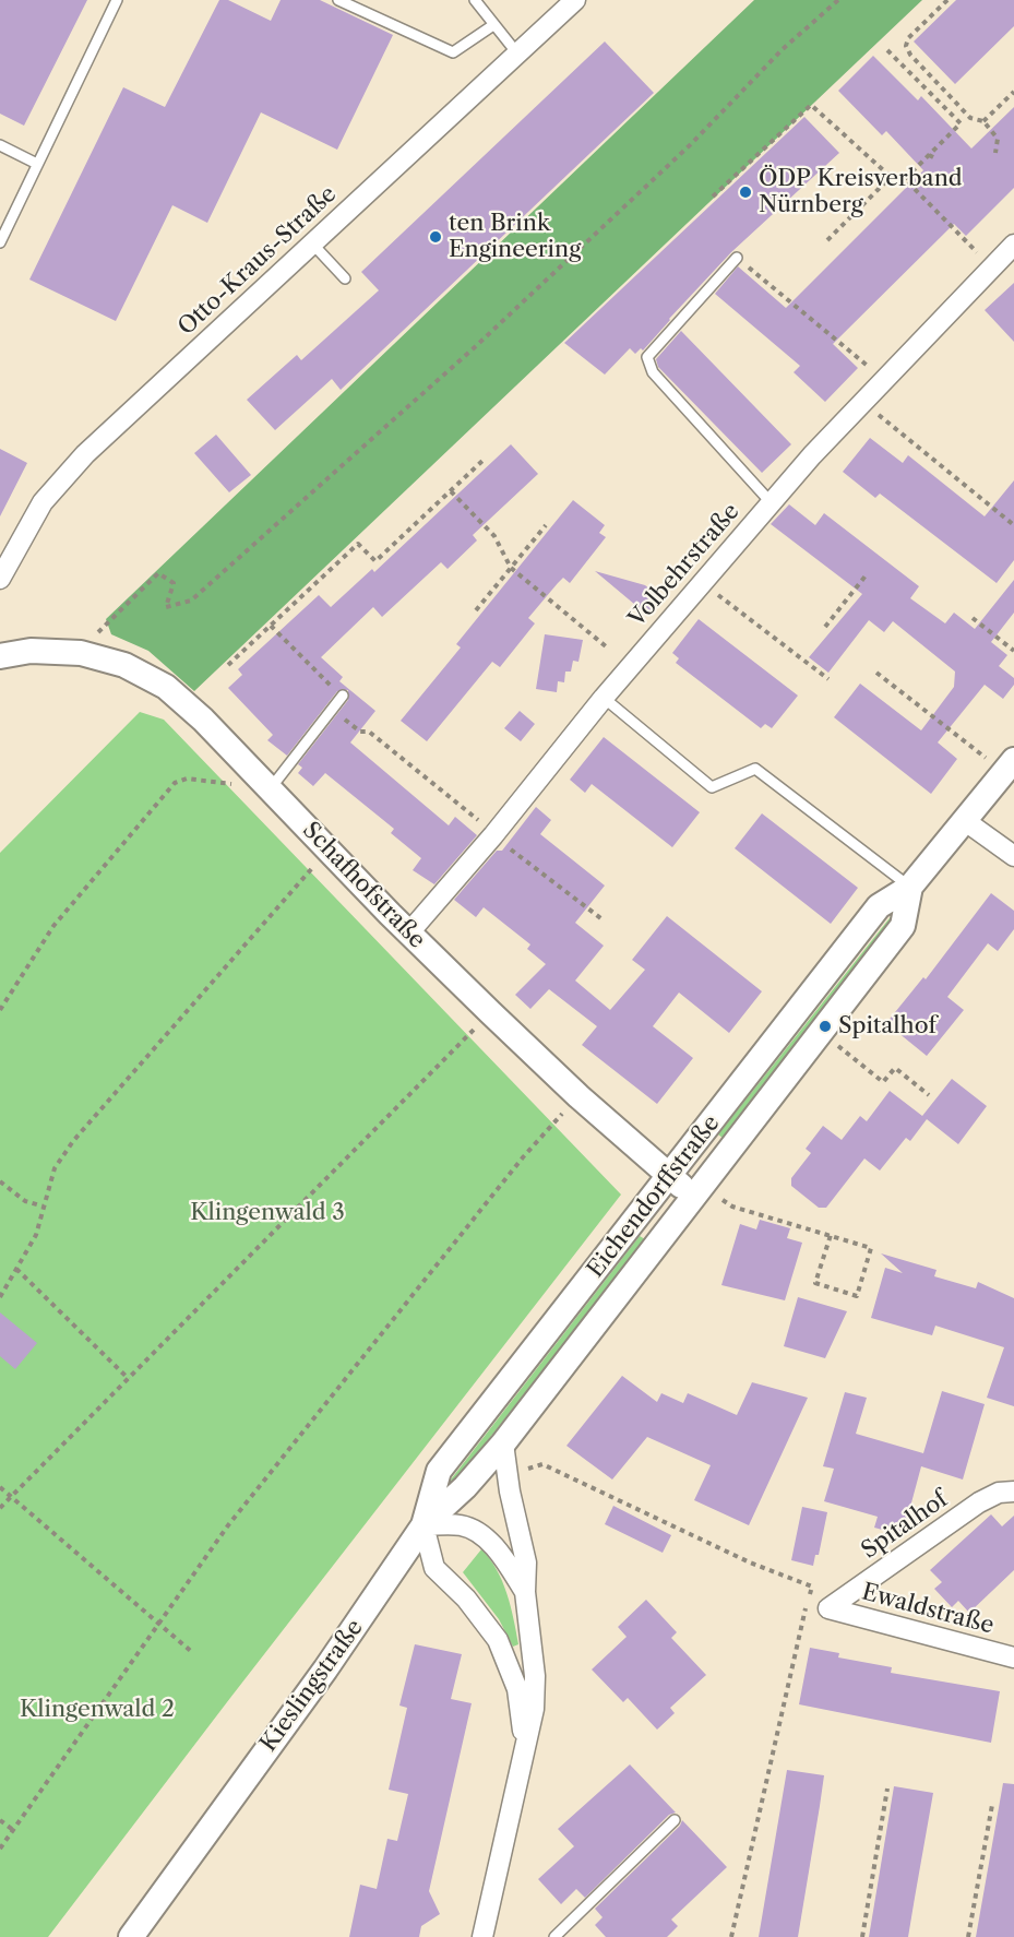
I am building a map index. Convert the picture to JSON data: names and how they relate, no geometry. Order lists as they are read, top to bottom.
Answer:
{
  "streets": {
    "street": [
      "Otto-Kraus-Straße",
      "Volbehrstraße",
      "Schafhofstraße",
      "Eichendorffstraße",
      "Spitalhof",
      "Ewaldstraße",
      "Kieslingstraße"
    ]
  },
  "crossings": [
    ["Volbehrstraße", "Schafhofstraße"],
    ["Schafhofstraße", "Eichendorffstraße"],
    ["Eichendorffstraße", "Kieslingstraße"],
    ["Spitalhof", "Ewaldstraße"]
  ],
  "parks": ["Klingenwald 3", "Klingenwald 2"],
  "places": ["ÖDP Kreisverband Nürnberg", "ten Brink Engineering", "Spitalhof"]
}
